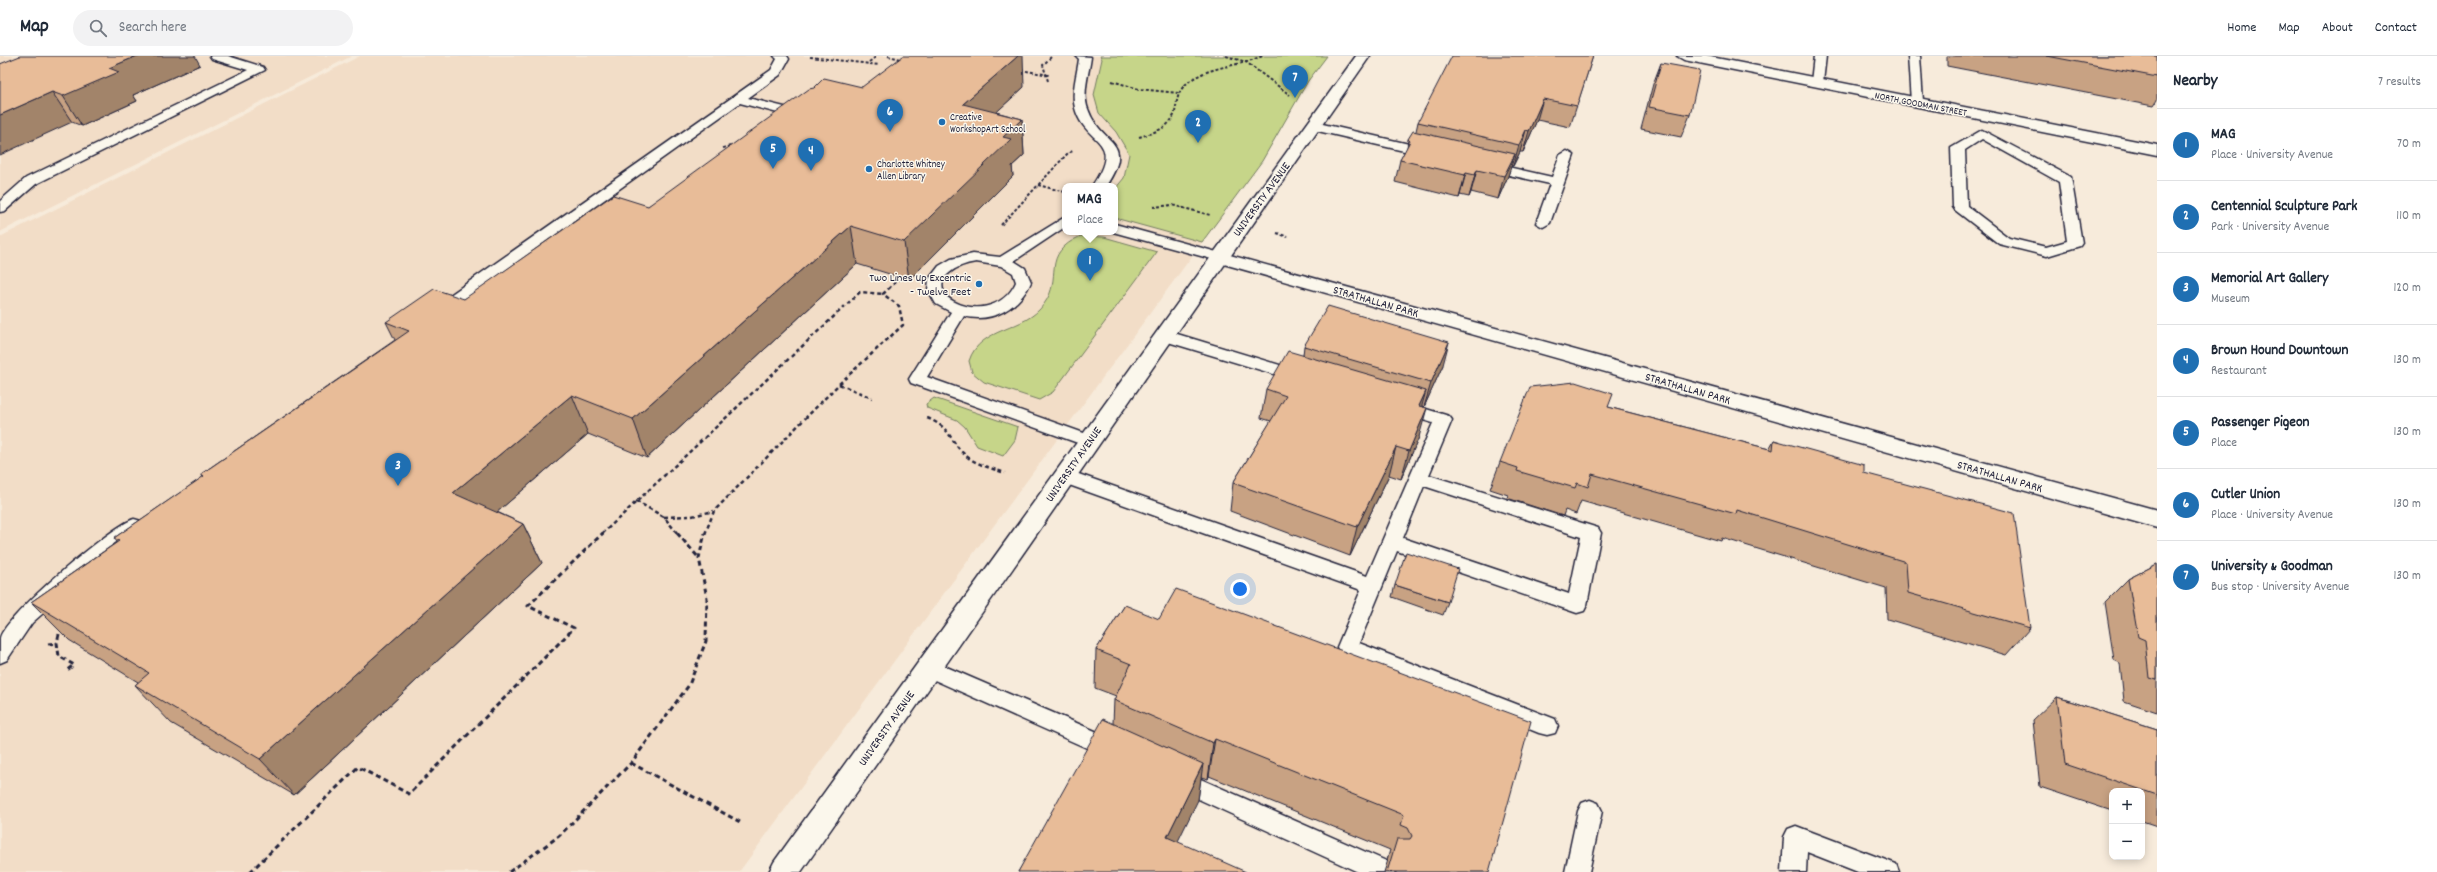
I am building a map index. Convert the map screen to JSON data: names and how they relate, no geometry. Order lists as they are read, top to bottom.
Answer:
{
  "streets": {
    "main road": ["NORTH GOODMAN STREET", "UNIVERSITY AVENUE", "STRATHALLAN PARK"]
  },
  "crossings": [
    ["UNIVERSITY AVENUE", "STRATHALLAN PARK"]
  ],
  "places": ["Creative WorkshopArt School", "Charlotte Whitney Allen Library", "Two Lines Up Excentric - Twelve Feet"],
  "page": {
    "header": "Map",
    "search": "Search here",
    "nav": [
      "Home",
      "Map",
      "About",
      "Contact"
    ],
    "heading": ["Nearby", "7 results"],
    "pins": [
      "7",
      "6",
      "2",
      "5",
      "4",
      "1",
      "3"
    ],
    "list": [
      {
        "mark": "1",
        "name": "MAG",
        "note": "Place · University Avenue",
        "value": "70 m"
      },
      {
        "mark": "2",
        "name": "Centennial Sculpture Park",
        "note": "Park · University Avenue",
        "value": "110 m"
      },
      {
        "mark": "3",
        "name": "Memorial Art Gallery",
        "note": "Museum",
        "value": "120 m"
      },
      {
        "mark": "4",
        "name": "Brown Hound Downtown",
        "note": "Restaurant",
        "value": "130 m"
      },
      {
        "mark": "5",
        "name": "Passenger Pigeon",
        "note": "Place",
        "value": "130 m"
      },
      {
        "mark": "6",
        "name": "Cutler Union",
        "note": "Place · University Avenue",
        "value": "130 m"
      },
      {
        "mark": "7",
        "name": "University & Goodman",
        "note": "Bus stop · University Avenue",
        "value": "130 m"
      }
    ],
    "popup": ["MAG", "Place"],
    "map_buttons": ["+", "−"]
  }
}
